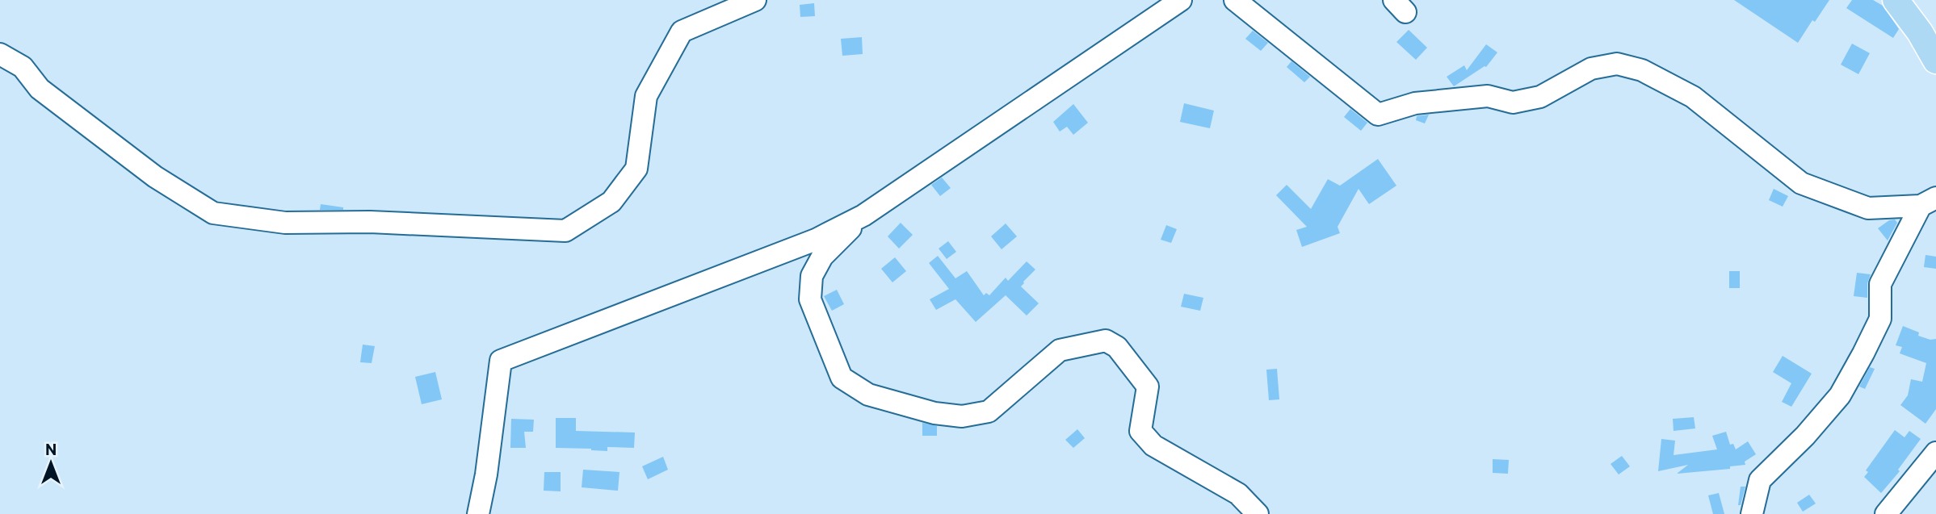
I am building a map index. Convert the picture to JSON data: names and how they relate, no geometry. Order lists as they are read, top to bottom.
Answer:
{
  "north": "top"
}
